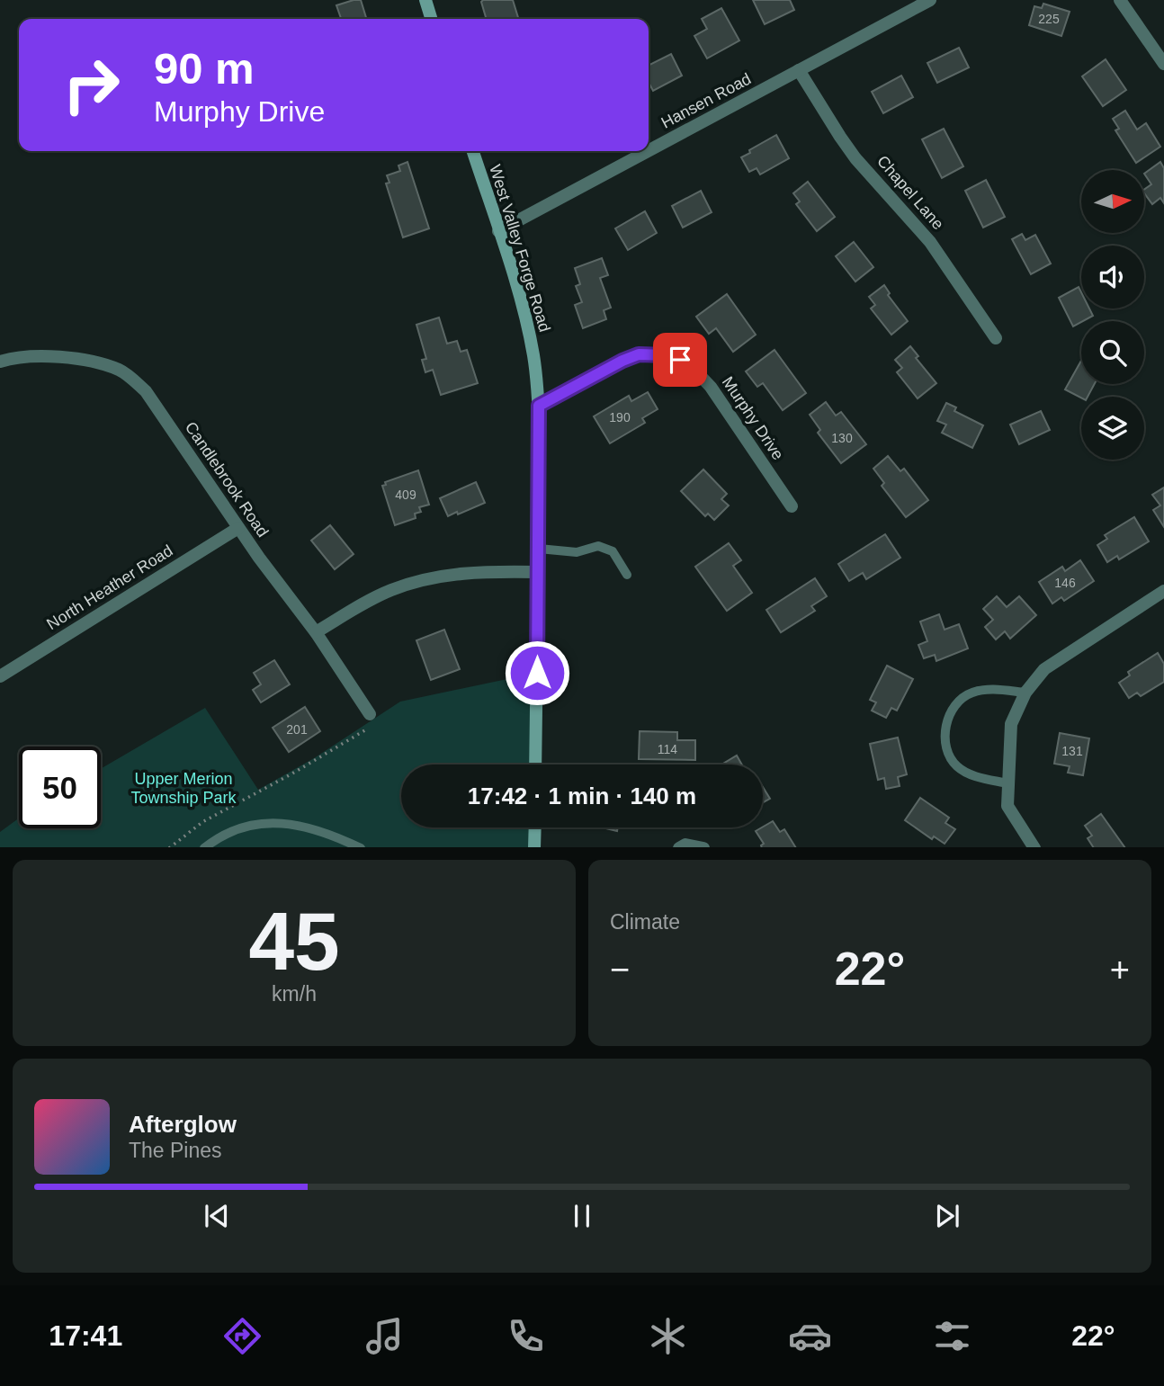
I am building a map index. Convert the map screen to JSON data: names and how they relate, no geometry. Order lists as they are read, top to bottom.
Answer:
{
  "streets": {
    "main road": ["West Valley Forge Road"],
    "street": [
      "Hansen Road",
      "Chapel Lane",
      "Murphy Drive",
      "Candlebrook Road",
      "North Heather Road"
    ]
  },
  "crossings": [
    ["Hansen Road", "Chapel Lane"],
    ["Hansen Road", "West Valley Forge Road"],
    ["West Valley Forge Road", "Murphy Drive"],
    ["Candlebrook Road", "North Heather Road"]
  ],
  "parks": ["Upper Merion Township Park"],
  "house_numbers": [
    "225",
    "190",
    "130",
    "409",
    "146",
    "201",
    "114",
    "131"
  ],
  "north": "right",
  "page": {
    "turn": ["90 m", "Murphy Drive"],
    "limit": "50",
    "trip": "17:42 · 1 min · 140 m",
    "tile": [
      ["45", "km/h"],
      "Climate"
    ],
    "heat": ["−", "22°", "+"],
    "song": ["Afterglow", "The Pines"],
    "tabs": ["17:41", "22°"]
  }
}
